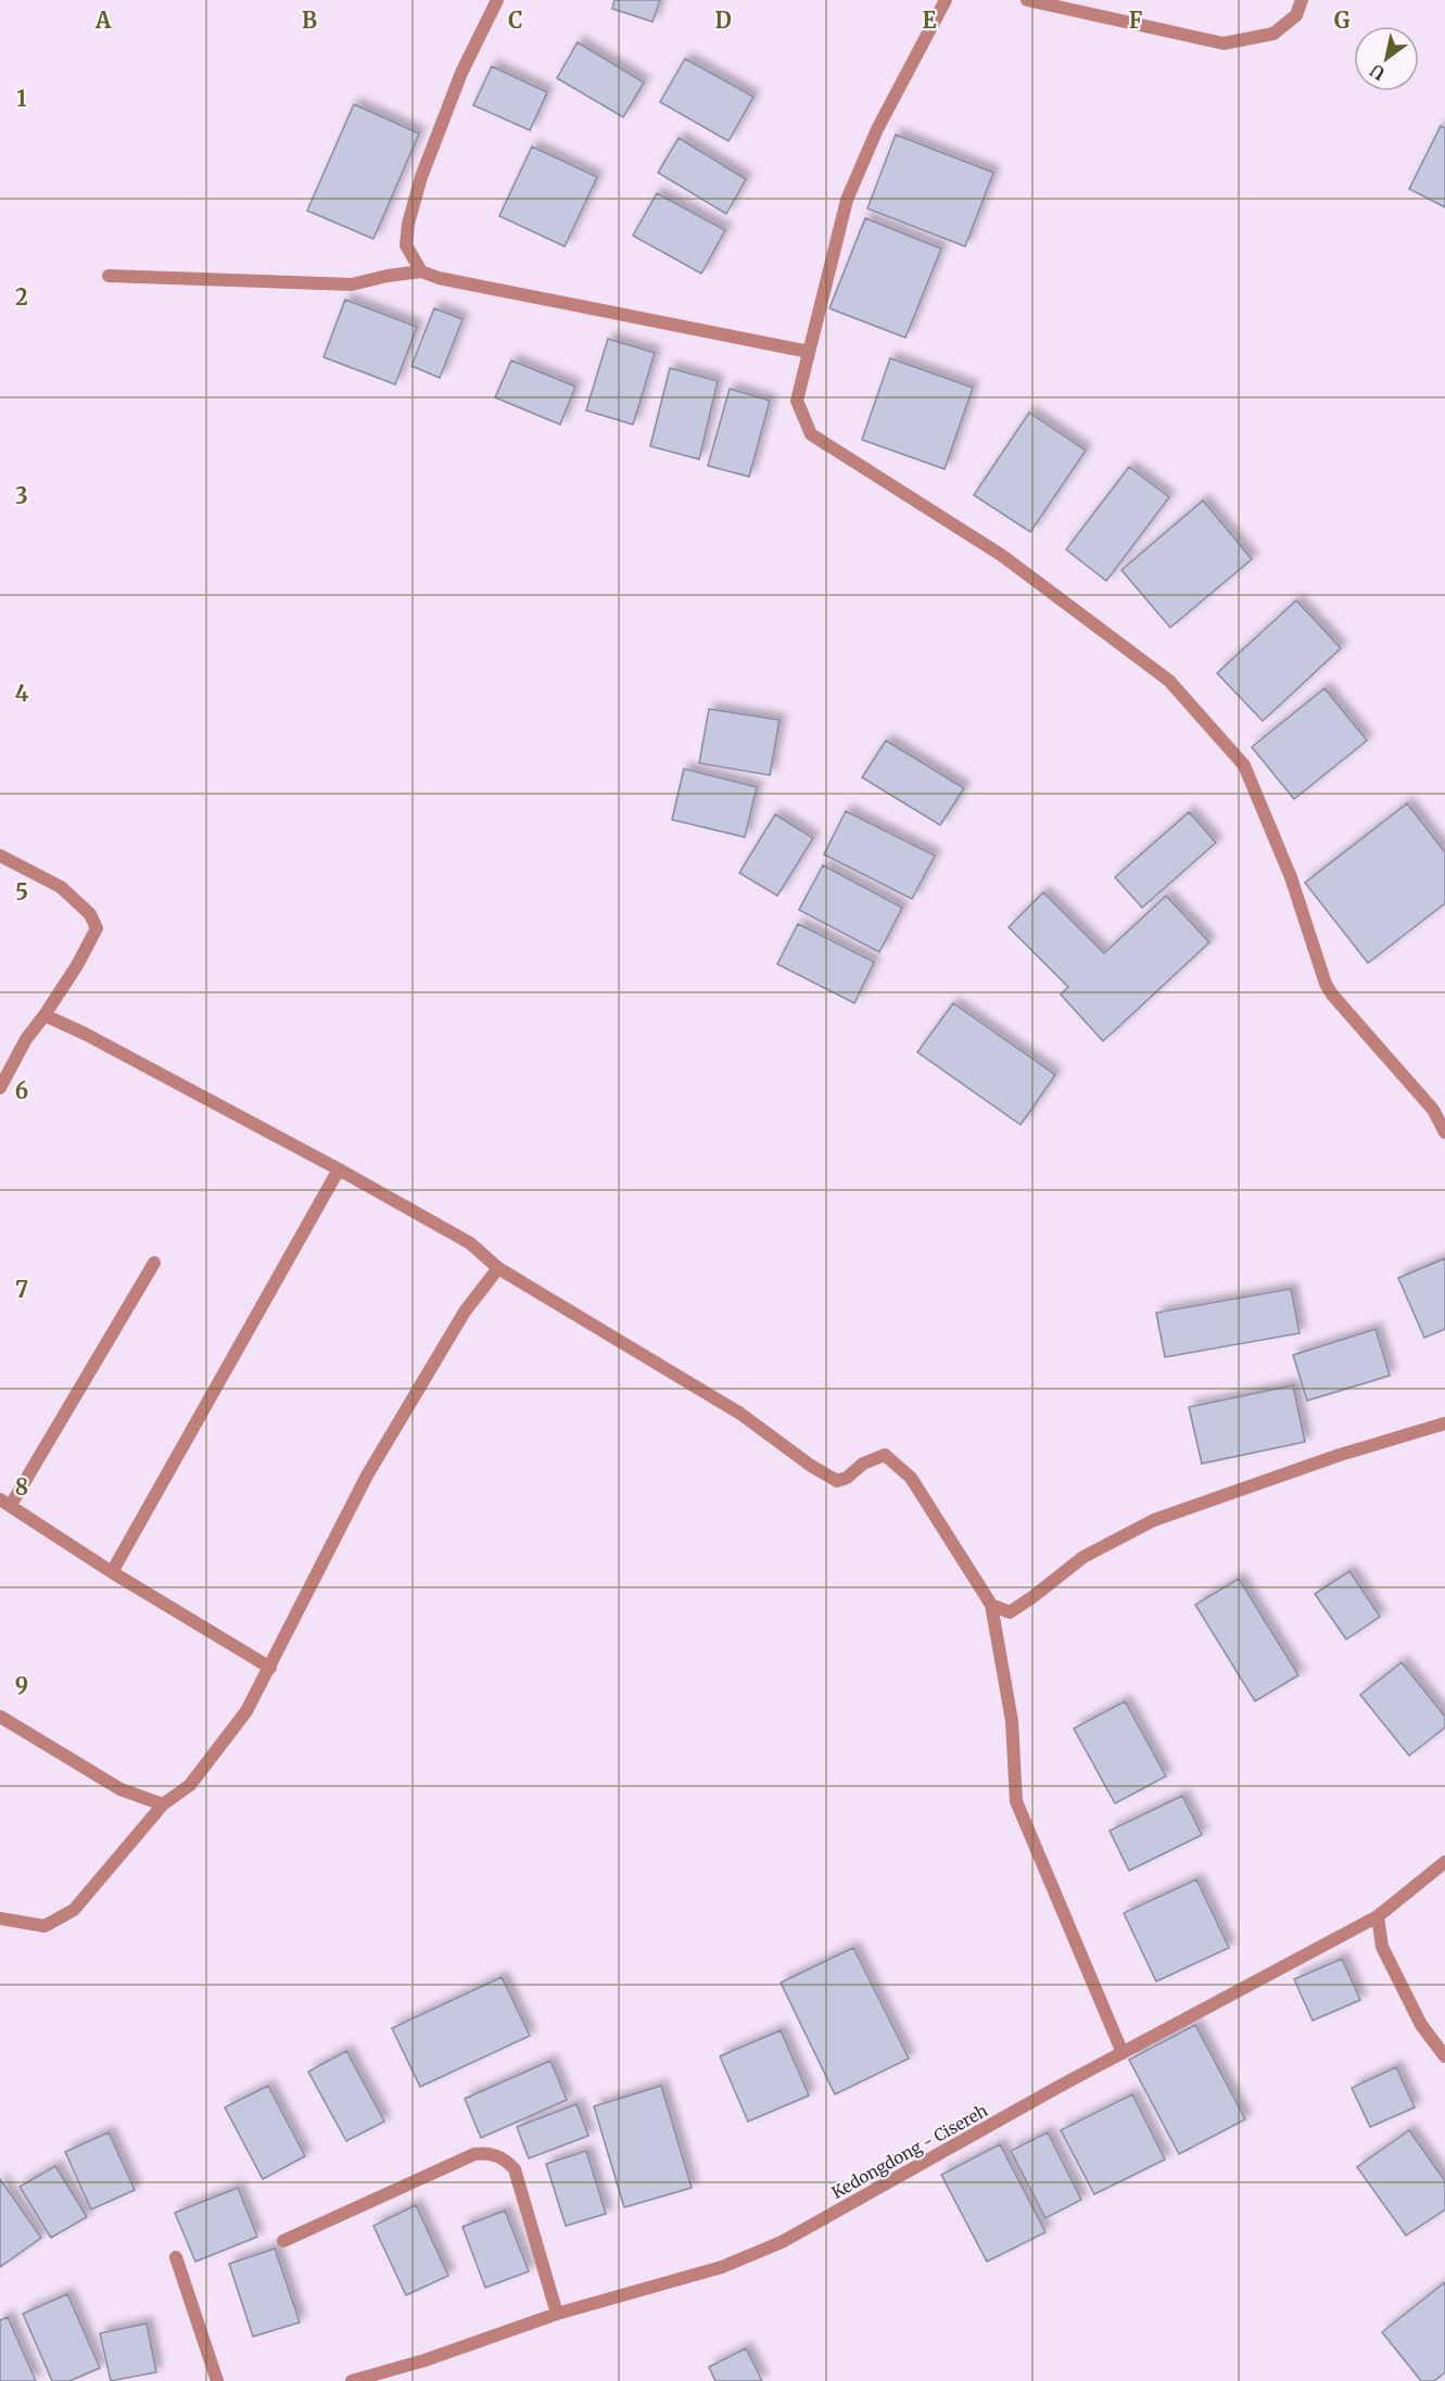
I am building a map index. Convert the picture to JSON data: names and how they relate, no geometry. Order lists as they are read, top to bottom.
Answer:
{
  "streets": {
    "street": ["Kedongdong - Cisereh"]
  },
  "north": "bottom left",
  "grid": {
    "columns": [
      "A",
      "B",
      "C",
      "D",
      "E",
      "F",
      "G"
    ],
    "rows": [
      "1",
      "2",
      "3",
      "4",
      "5",
      "6",
      "7",
      "8",
      "9"
    ]
  }
}
